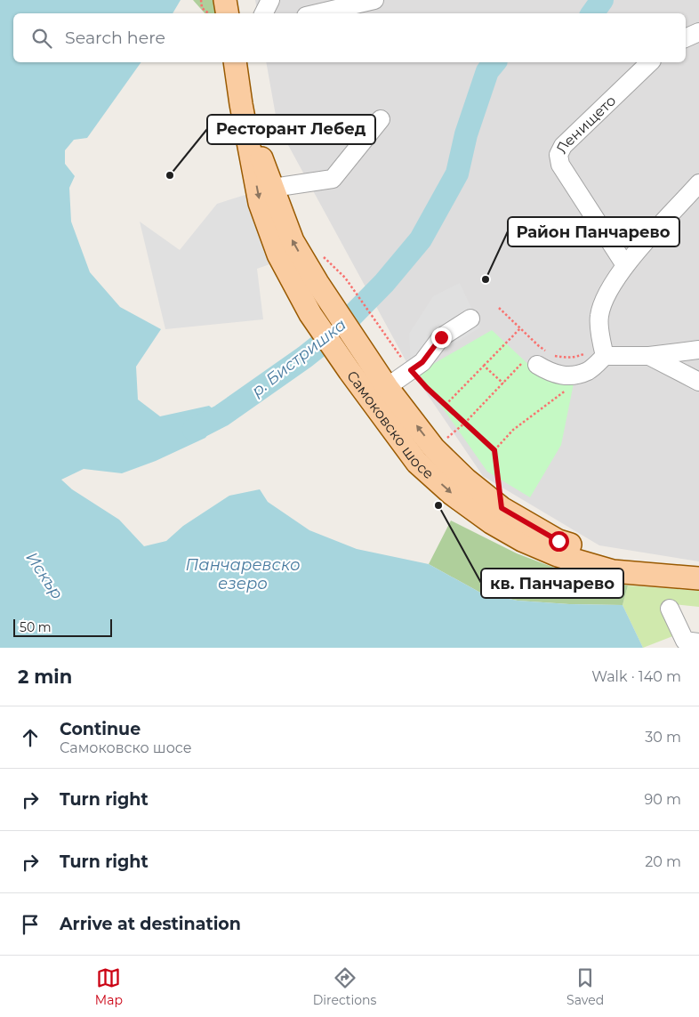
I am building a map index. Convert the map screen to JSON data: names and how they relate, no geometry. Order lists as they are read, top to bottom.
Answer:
{
  "streets": {
    "main road": ["Самоковско шосе"],
    "street": ["Ленището"]
  },
  "water": ["р. Бистришка", "Панчаревско езеро", "Искър"],
  "places": ["Ресторант Лебед", "Район Панчарево", "кв. Панчарево"],
  "scale_bar": "50 m",
  "page": {
    "search": "Search here",
    "scale": "50 m",
    "heading": ["2 min", "Walk · 140 m"],
    "list": [
      ["Continue", "Самоковско шосе", "30 m"],
      ["Turn right", "90 m"],
      ["Turn right", "20 m"],
      "Arrive at destination"
    ],
    "nav": ["Map", "Directions", "Saved"]
  }
}
